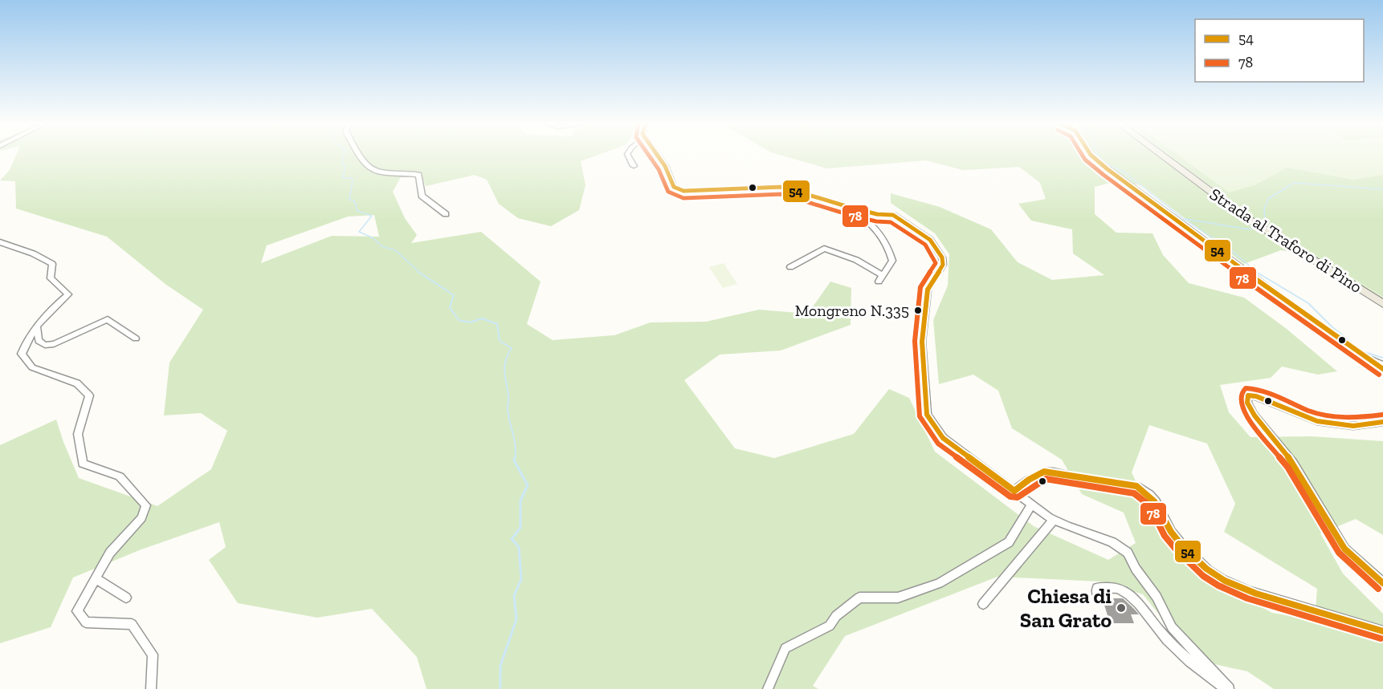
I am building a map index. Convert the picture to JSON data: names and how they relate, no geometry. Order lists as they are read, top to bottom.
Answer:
{
  "streets": {
    "main road": ["Strada al Traforo di Pino"]
  },
  "places": ["Mongreno N.335", "Chiesa di San Grato"],
  "lines": ["transit line 54", "transit line 78"],
  "legend": ["54", "78"]
}
